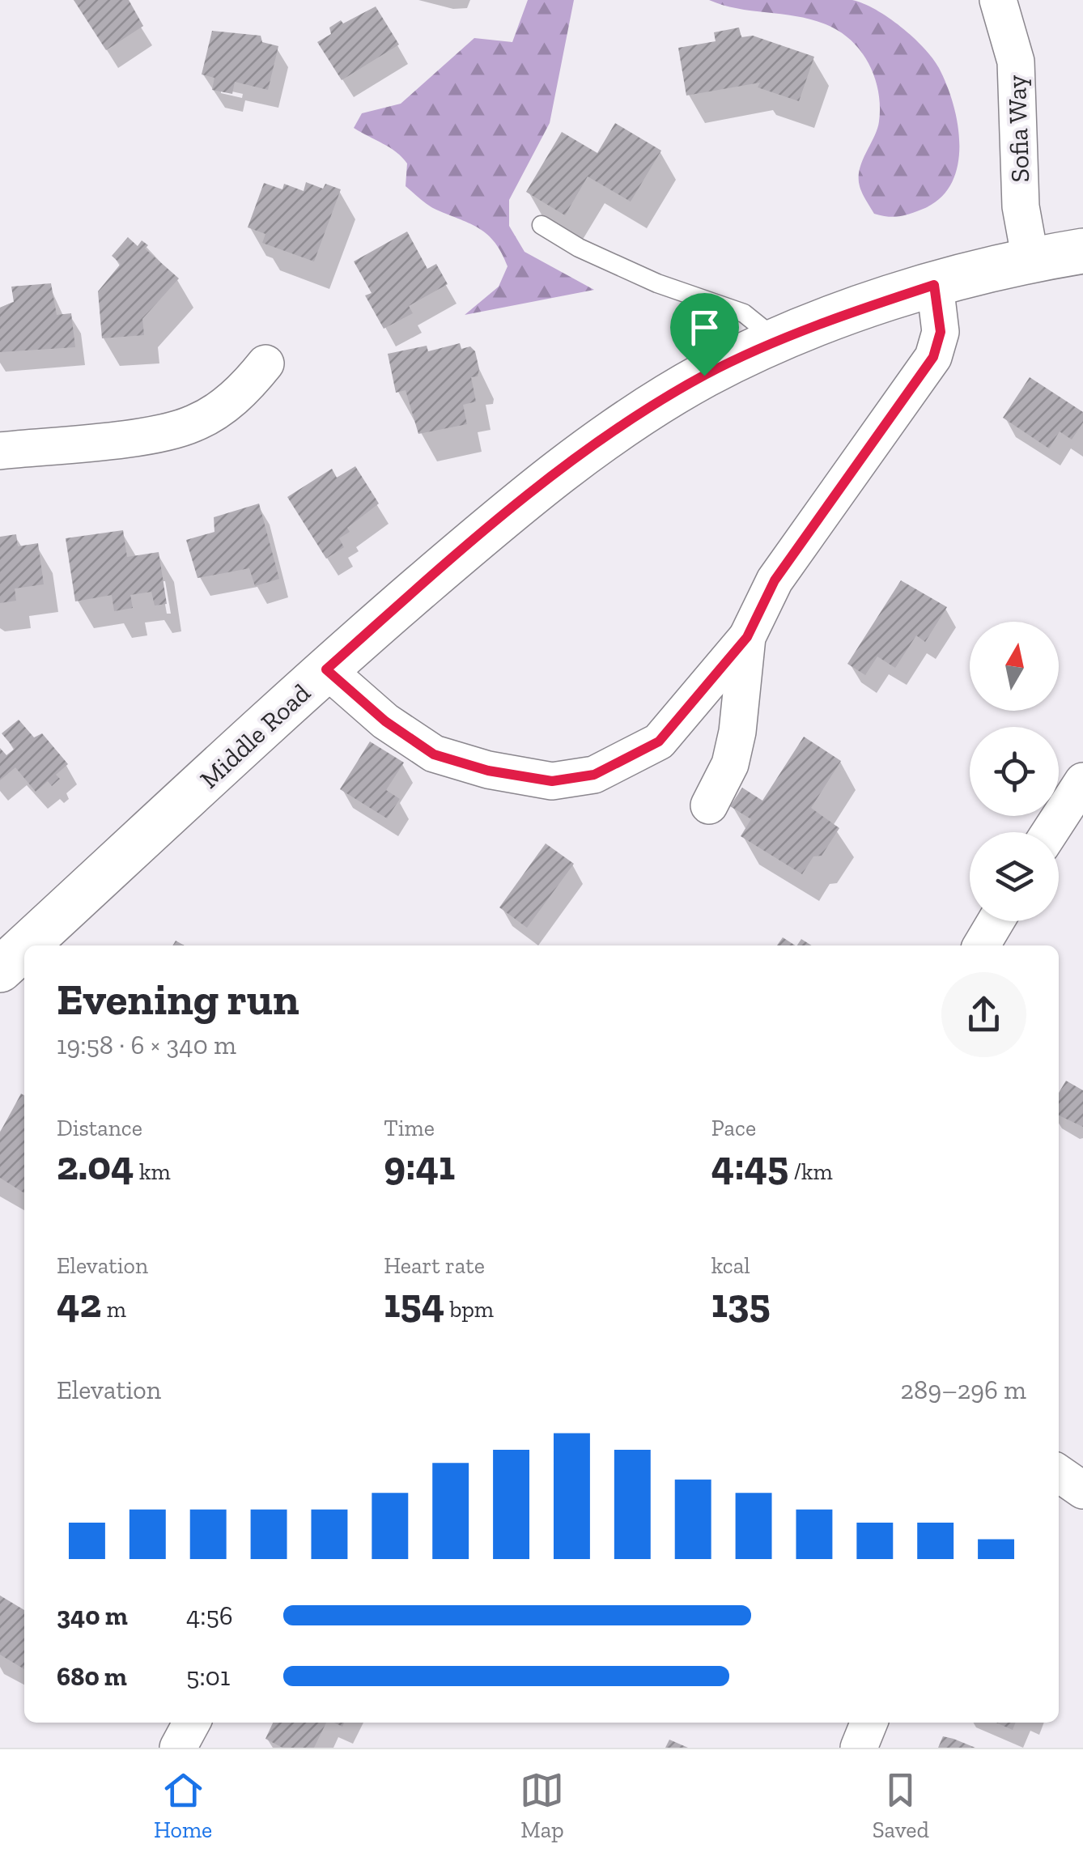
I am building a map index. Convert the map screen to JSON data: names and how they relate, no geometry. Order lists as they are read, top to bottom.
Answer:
{
  "streets": {
    "main road": ["Middle Road"],
    "street": ["Sofia Way"]
  },
  "crossings": [
    ["Sofia Way", "Middle Road"]
  ],
  "north": "top",
  "page": {
    "heading": ["Evening run", "19:58 · 6 × 340 m"],
    "stats": [
      ["Distance", "2.04 km"],
      ["Time", "9:41"],
      ["Pace", "4:45 /km"],
      ["Elevation", "42 m"],
      ["Heart rate", "154 bpm"],
      ["kcal", "135"]
    ],
    "chart": ["Elevation", "289–296 m"],
    "list": [
      {
        "name": "340 m",
        "note": "4:56"
      },
      {
        "name": "680 m",
        "note": "5:01"
      }
    ],
    "tabs": ["Home", "Map", "Saved"]
  }
}
